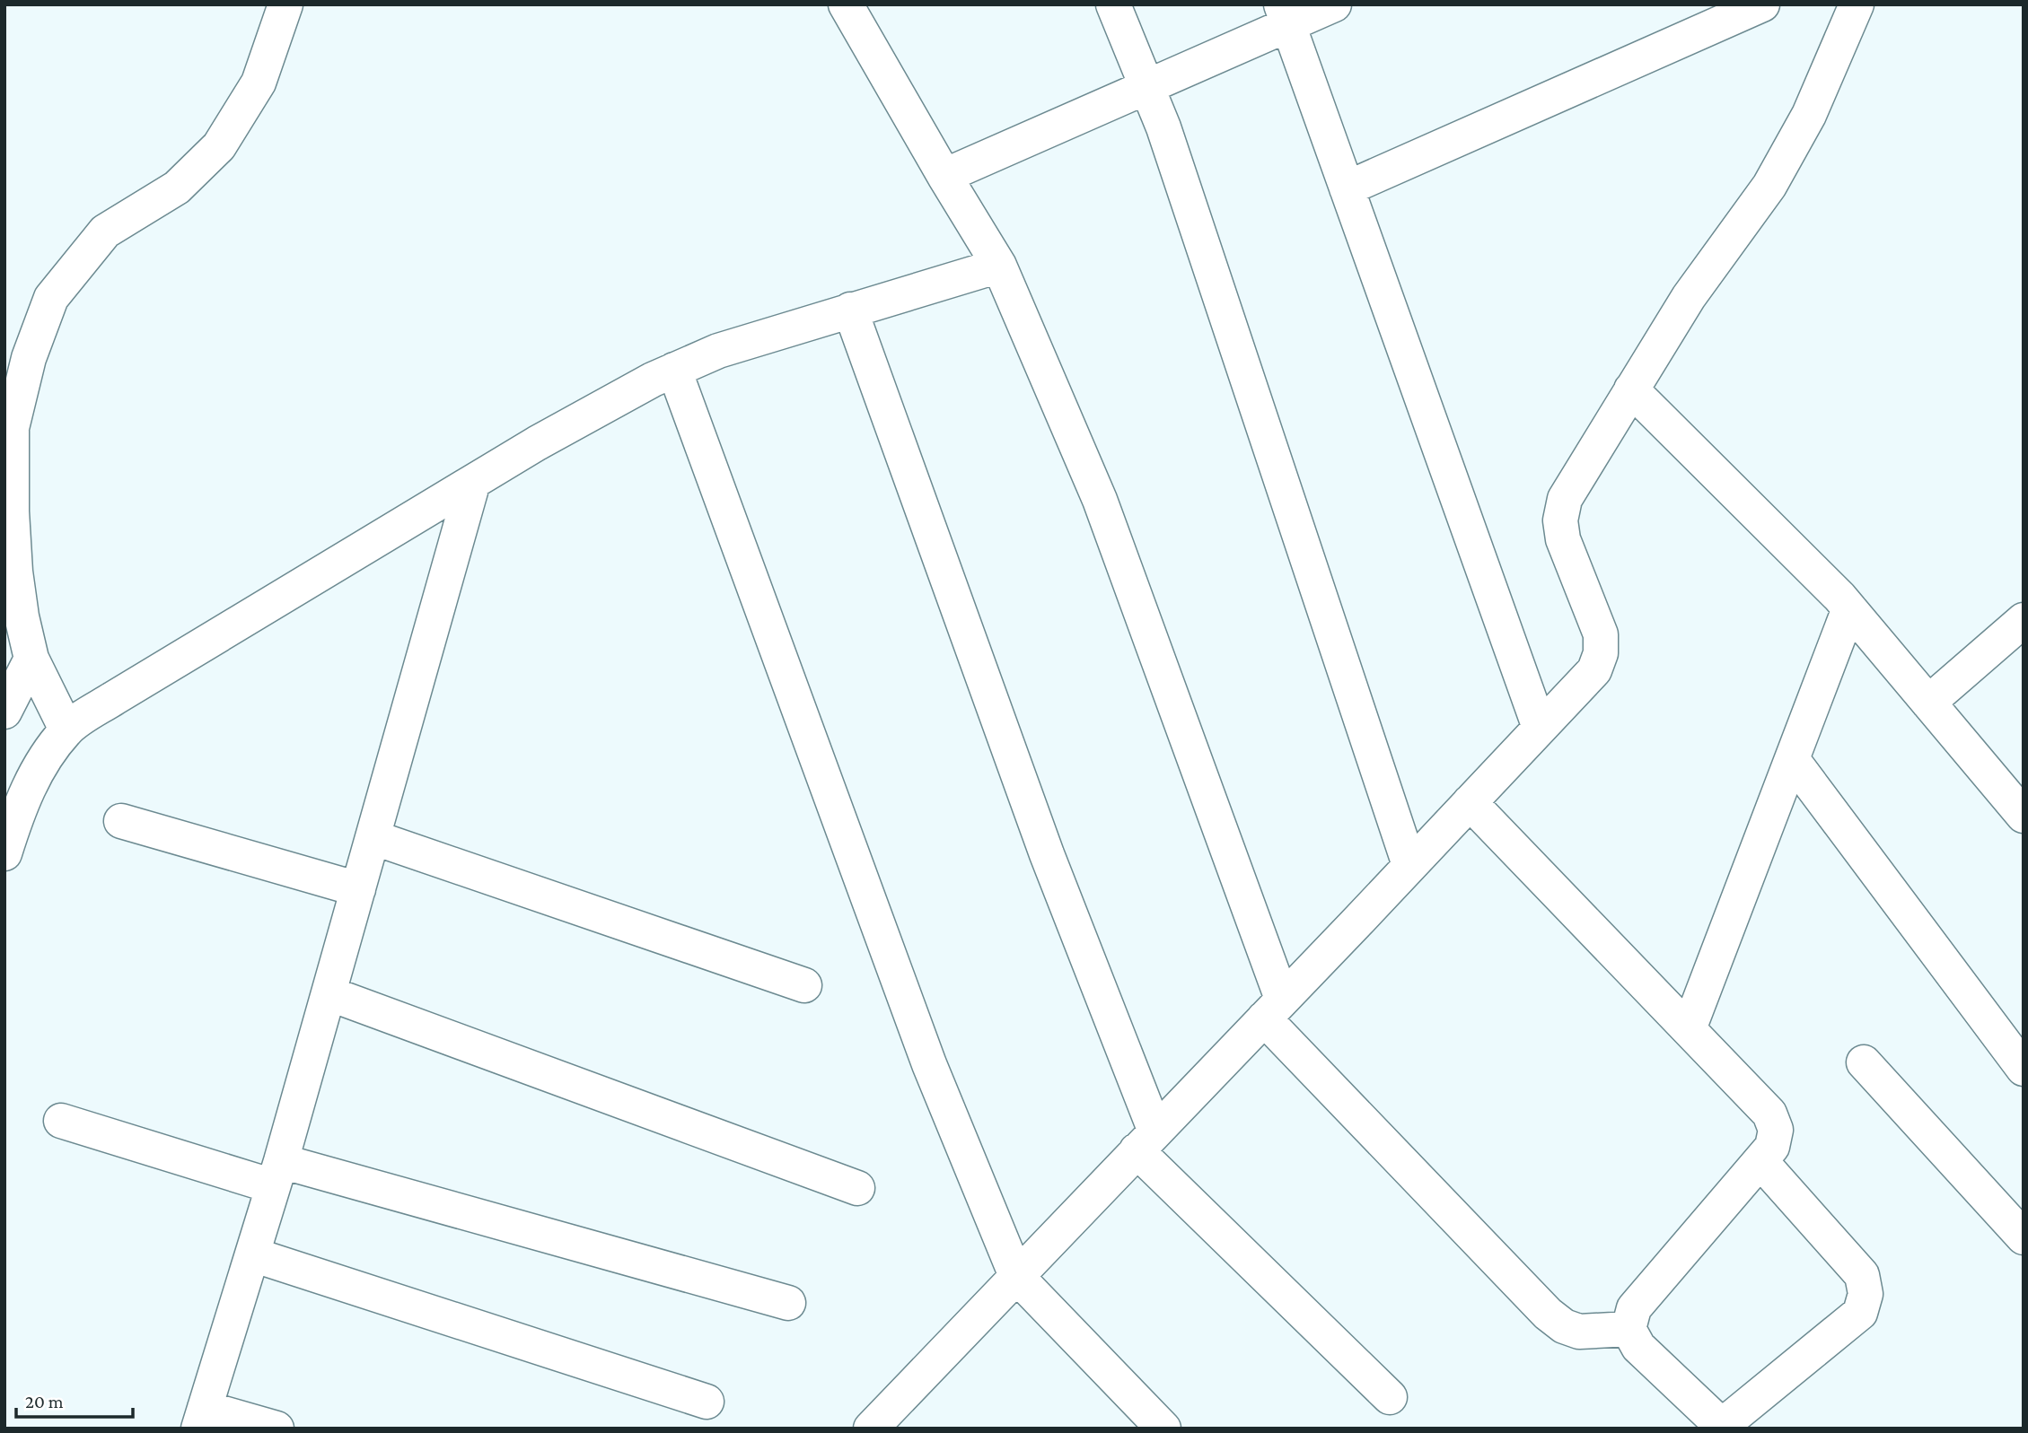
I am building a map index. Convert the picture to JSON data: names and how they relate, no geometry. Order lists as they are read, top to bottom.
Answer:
{
  "scale_bar": "20 m"
}
